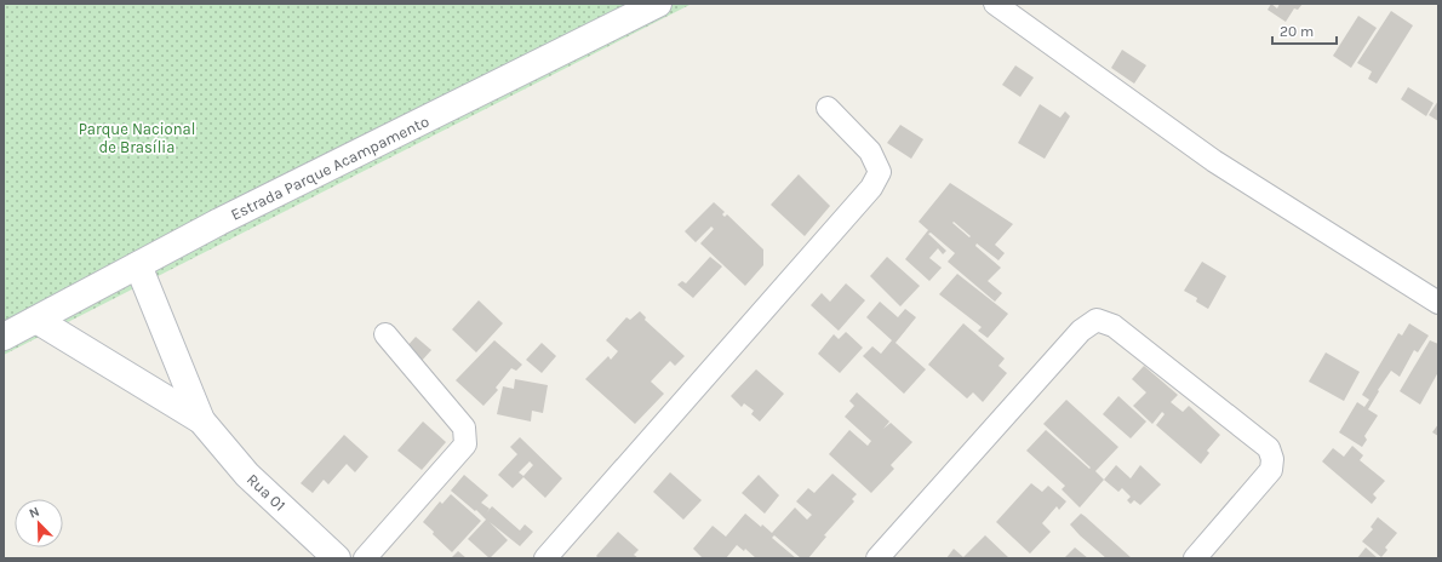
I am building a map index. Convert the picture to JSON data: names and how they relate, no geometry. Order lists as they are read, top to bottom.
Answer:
{
  "streets": {
    "street": ["Estrada Parque Acampamento", "Rua 01"]
  },
  "crossings": [
    ["Estrada Parque Acampamento", "Rua 01"]
  ],
  "parks": ["Parque Nacional de Brasília"],
  "scale_bar": "20 m",
  "north": "top left"
}
